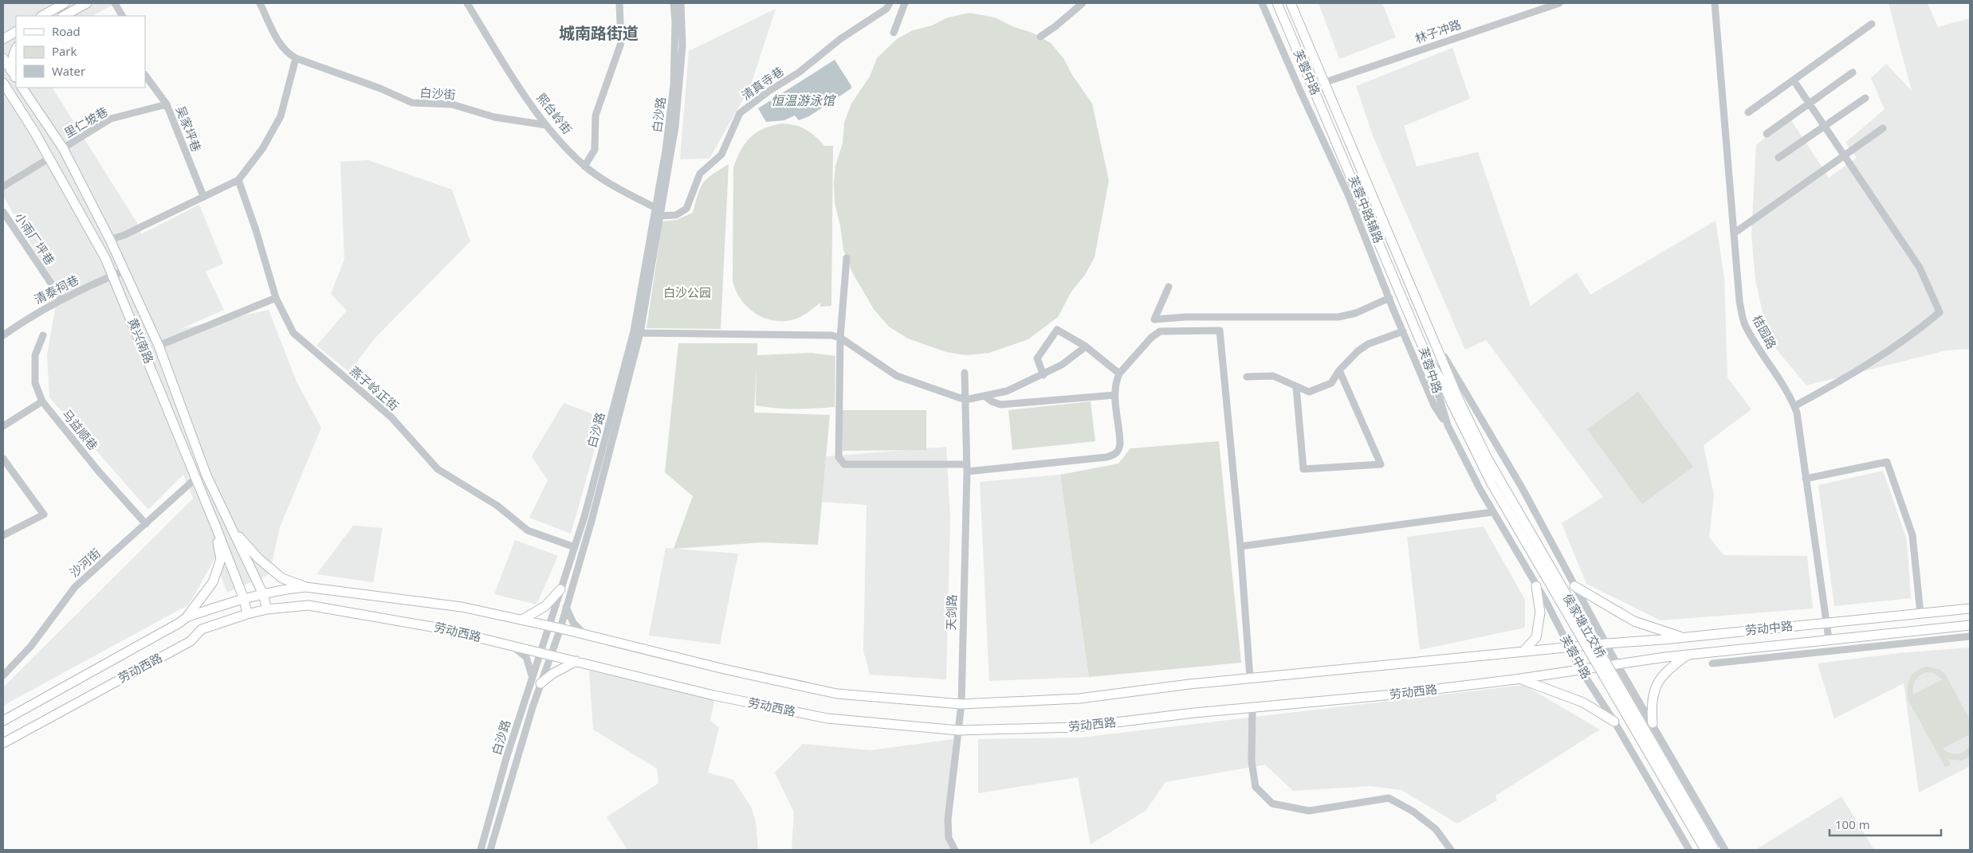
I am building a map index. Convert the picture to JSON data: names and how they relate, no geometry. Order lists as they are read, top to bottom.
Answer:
{
  "streets": {
    "main road": [
      "芙蓉中路",
      "黄兴南路",
      "侯家塘立交桥",
      "劳动中路",
      "劳动西路"
    ],
    "street": [
      "林子冲路",
      "清真寺巷",
      "白沙街",
      "熙台岭街",
      "白沙路",
      "里仁坡巷",
      "吴家坪巷",
      "芙蓉中路辅路",
      "小雨厂坪巷",
      "清泰祠巷",
      "桔园路",
      "燕子岭正街",
      "马益顺巷",
      "沙河街",
      "天剑路"
    ]
  },
  "crossings": [
    ["林子冲路", "芙蓉中路"],
    ["芙蓉中路", "芙蓉中路辅路"],
    ["芙蓉中路", "劳动中路"],
    ["芙蓉中路", "劳动西路"],
    ["清真寺巷", "白沙路"],
    ["白沙街", "熙台岭街"],
    ["熙台岭街", "白沙路"],
    ["白沙路", "燕子岭正街"],
    ["白沙路", "劳动西路"],
    ["里仁坡巷", "吴家坪巷"],
    ["里仁坡巷", "黄兴南路"],
    ["小雨厂坪巷", "清泰祠巷"],
    ["清泰祠巷", "黄兴南路"],
    ["桔园路", "劳动中路"],
    ["黄兴南路", "沙河街"],
    ["黄兴南路", "劳动西路"],
    ["马益顺巷", "沙河街"],
    ["天剑路", "劳动西路"],
    ["劳动中路", "劳动西路"]
  ],
  "districts": ["城南路街道"],
  "water": ["恒温游泳馆"],
  "parks": ["白沙公园"],
  "legend": ["Road", "Park", "Water"],
  "scale_bar": "100 m"
}
